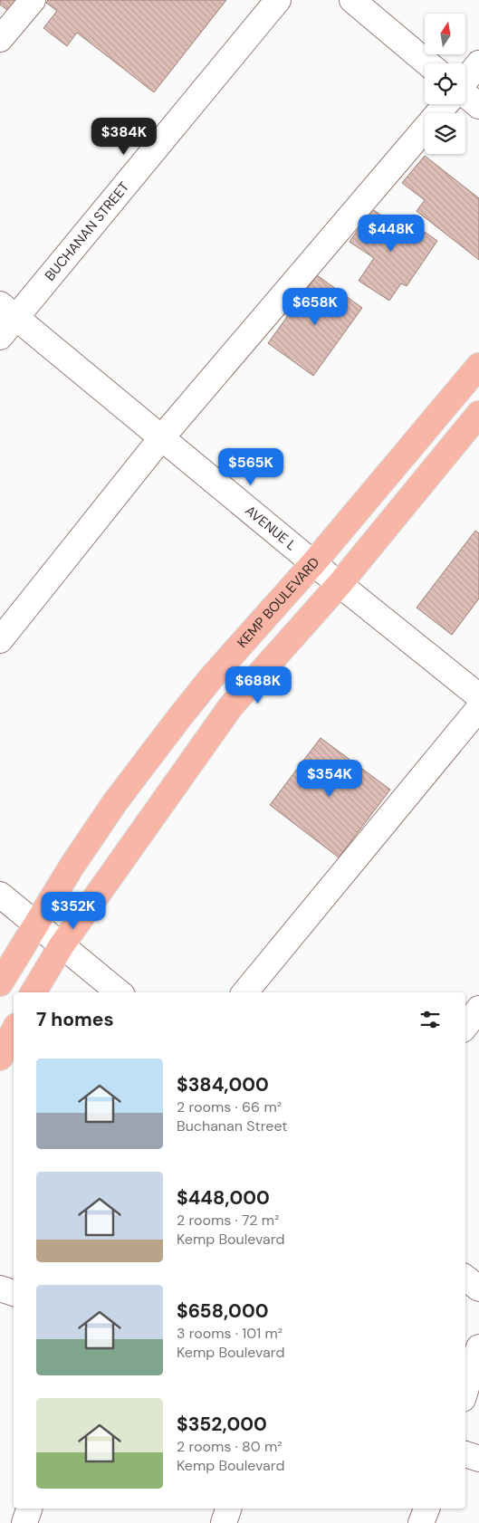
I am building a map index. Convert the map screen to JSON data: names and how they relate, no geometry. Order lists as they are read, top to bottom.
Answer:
{
  "streets": {
    "main road": ["KEMP BOULEVARD"],
    "street": ["BUCHANAN STREET", "AVENUE L"]
  },
  "crossings": [
    ["BUCHANAN STREET", "AVENUE L"],
    ["AVENUE L", "KEMP BOULEVARD"]
  ],
  "north": "top",
  "page": {
    "price": [
      "$384K",
      "$448K",
      "$658K",
      "$565K",
      "$688K",
      "$354K",
      "$352K"
    ],
    "heading": "7 homes",
    "list": [
      {
        "name": "$384,000",
        "note": "2 rooms · 66 m² · Buchanan Street"
      },
      {
        "name": "$448,000",
        "note": "2 rooms · 72 m² · Kemp Boulevard"
      },
      {
        "name": "$658,000",
        "note": "3 rooms · 101 m² · Kemp Boulevard"
      },
      {
        "name": "$352,000",
        "note": "2 rooms · 80 m² · Kemp Boulevard"
      }
    ]
  }
}
